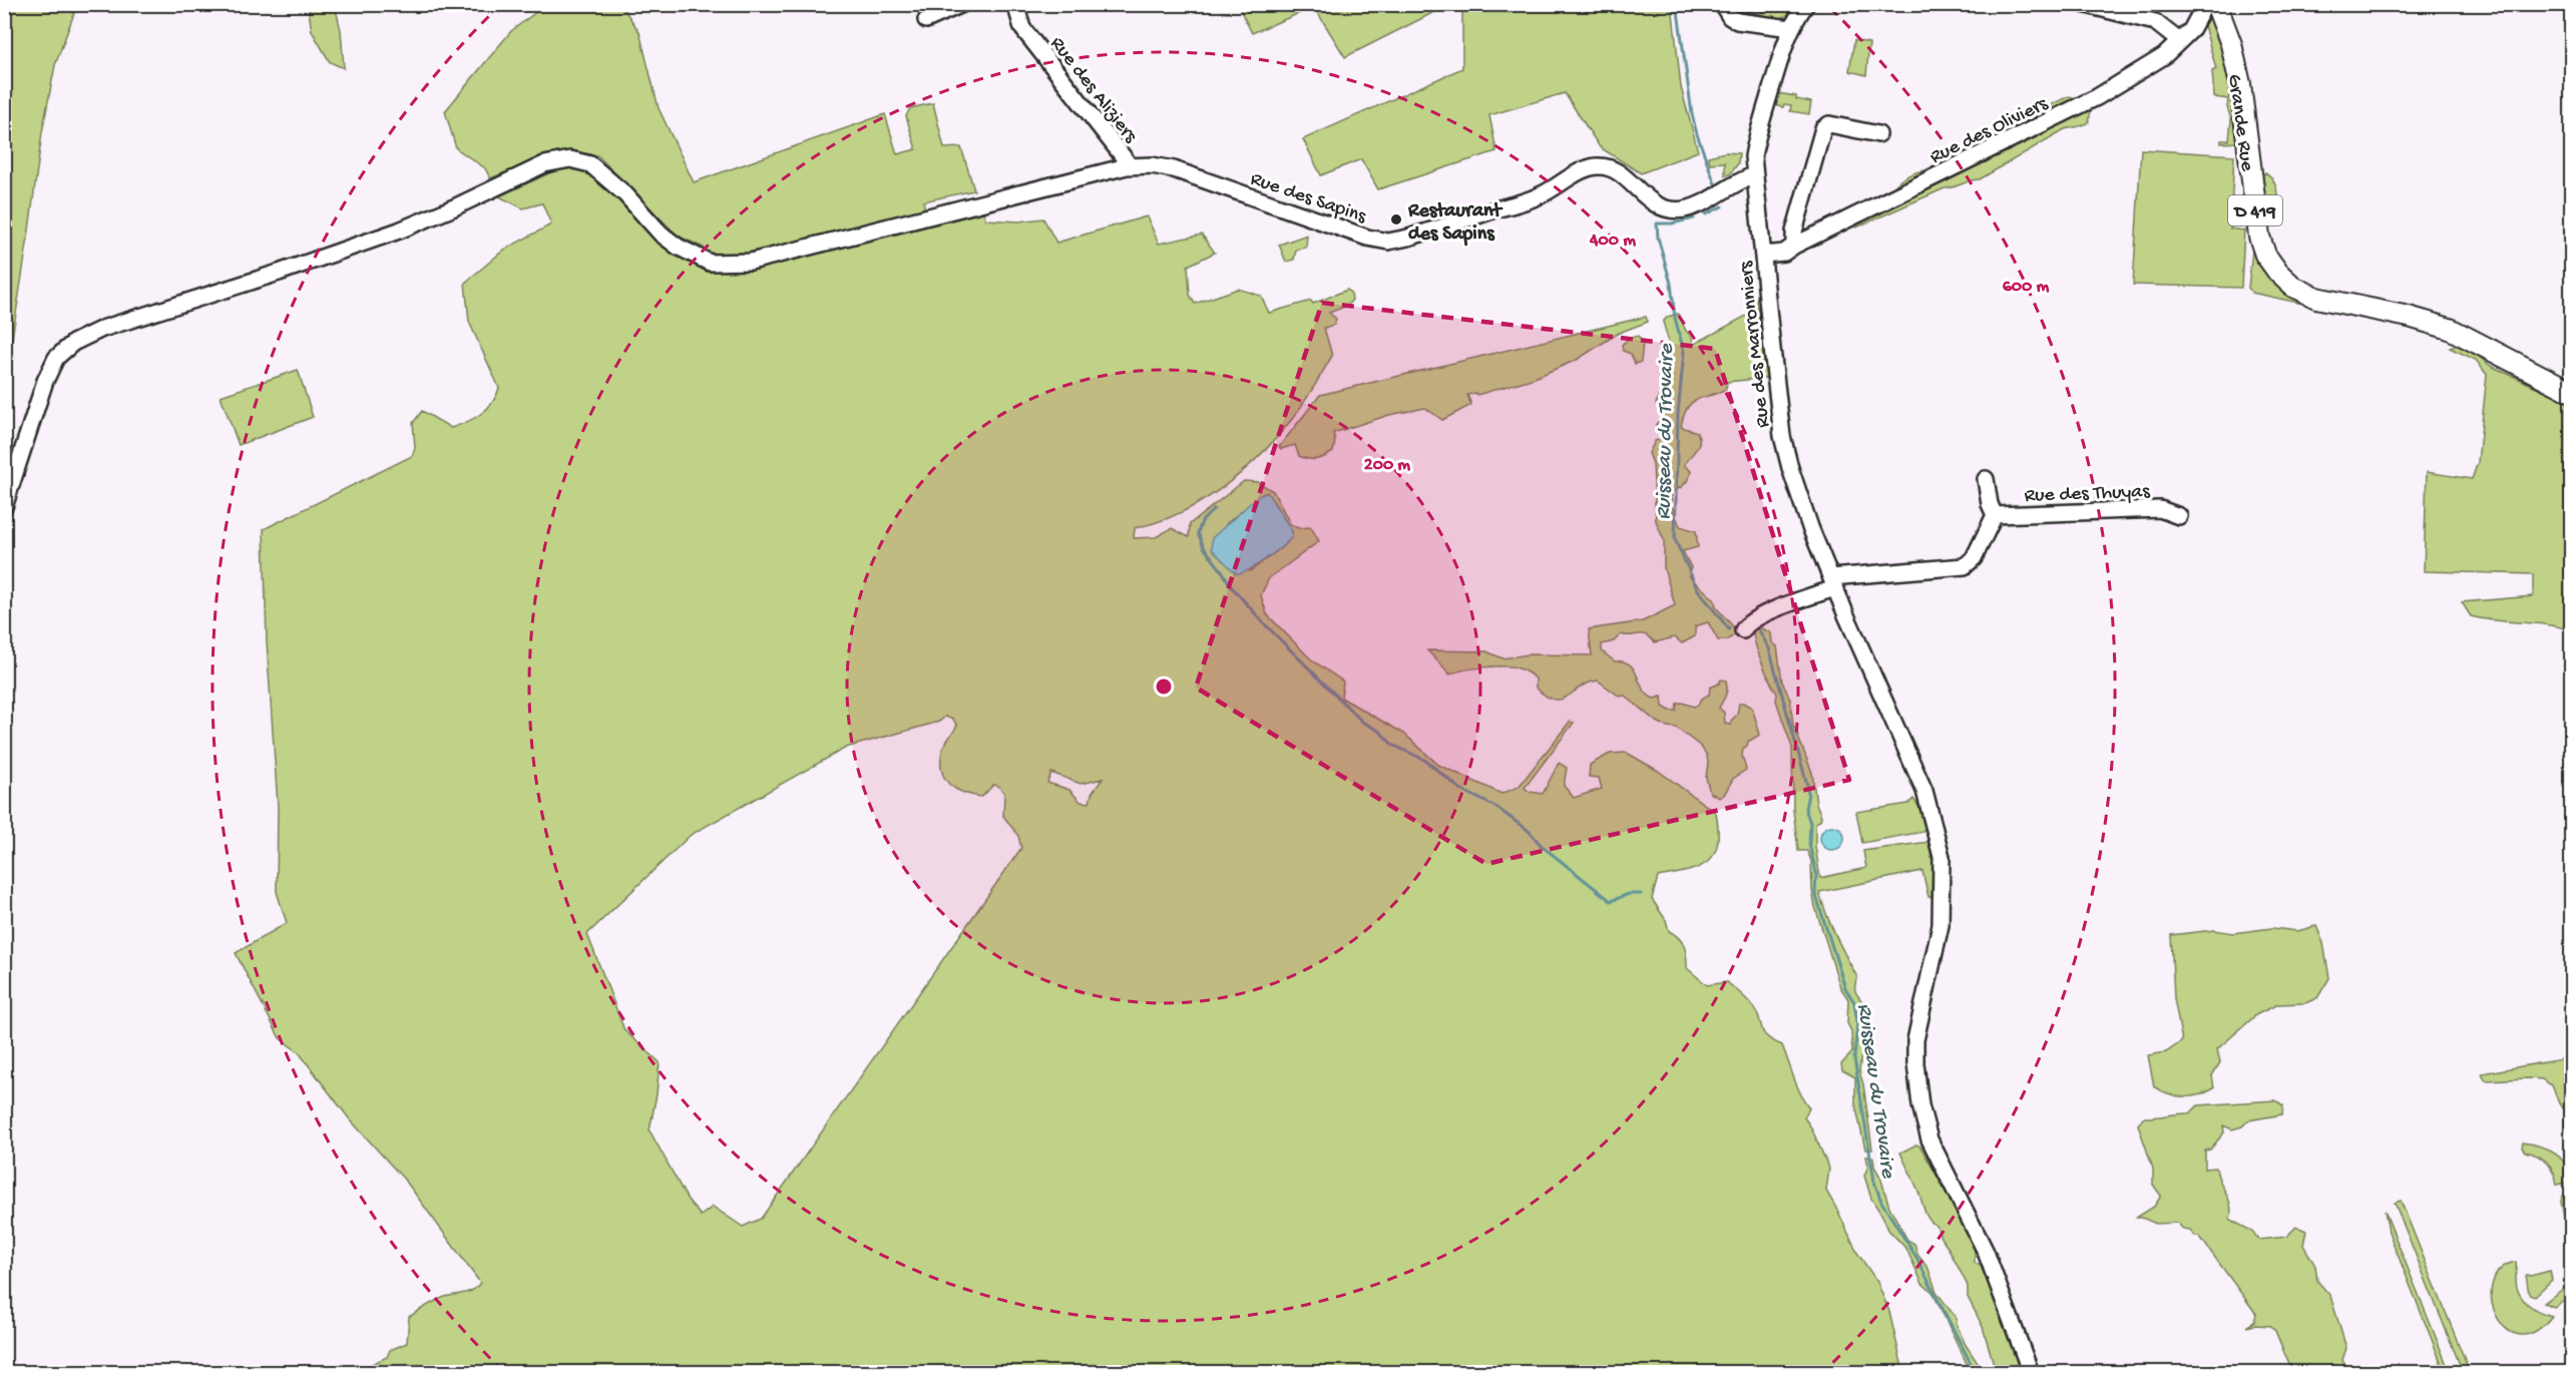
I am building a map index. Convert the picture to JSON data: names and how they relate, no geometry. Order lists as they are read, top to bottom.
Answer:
{
  "streets": {
    "main road": ["Grande Rue", "D 419"],
    "street": [
      "Rue des Aliziers",
      "Rue des Oliviers",
      "Rue des Sapins",
      "Rue des Marronniers",
      "Rue des Thuyas"
    ]
  },
  "crossings": [
    ["Rue des Aliziers", "Rue des Sapins"],
    ["Rue des Oliviers", "Rue des Marronniers"],
    ["Rue des Sapins", "Rue des Marronniers"]
  ],
  "water": ["Ruisseau du Trovaire"],
  "places": ["Restaurant des Sapins"],
  "rings": ["400 m", "600 m", "200 m"]
}
